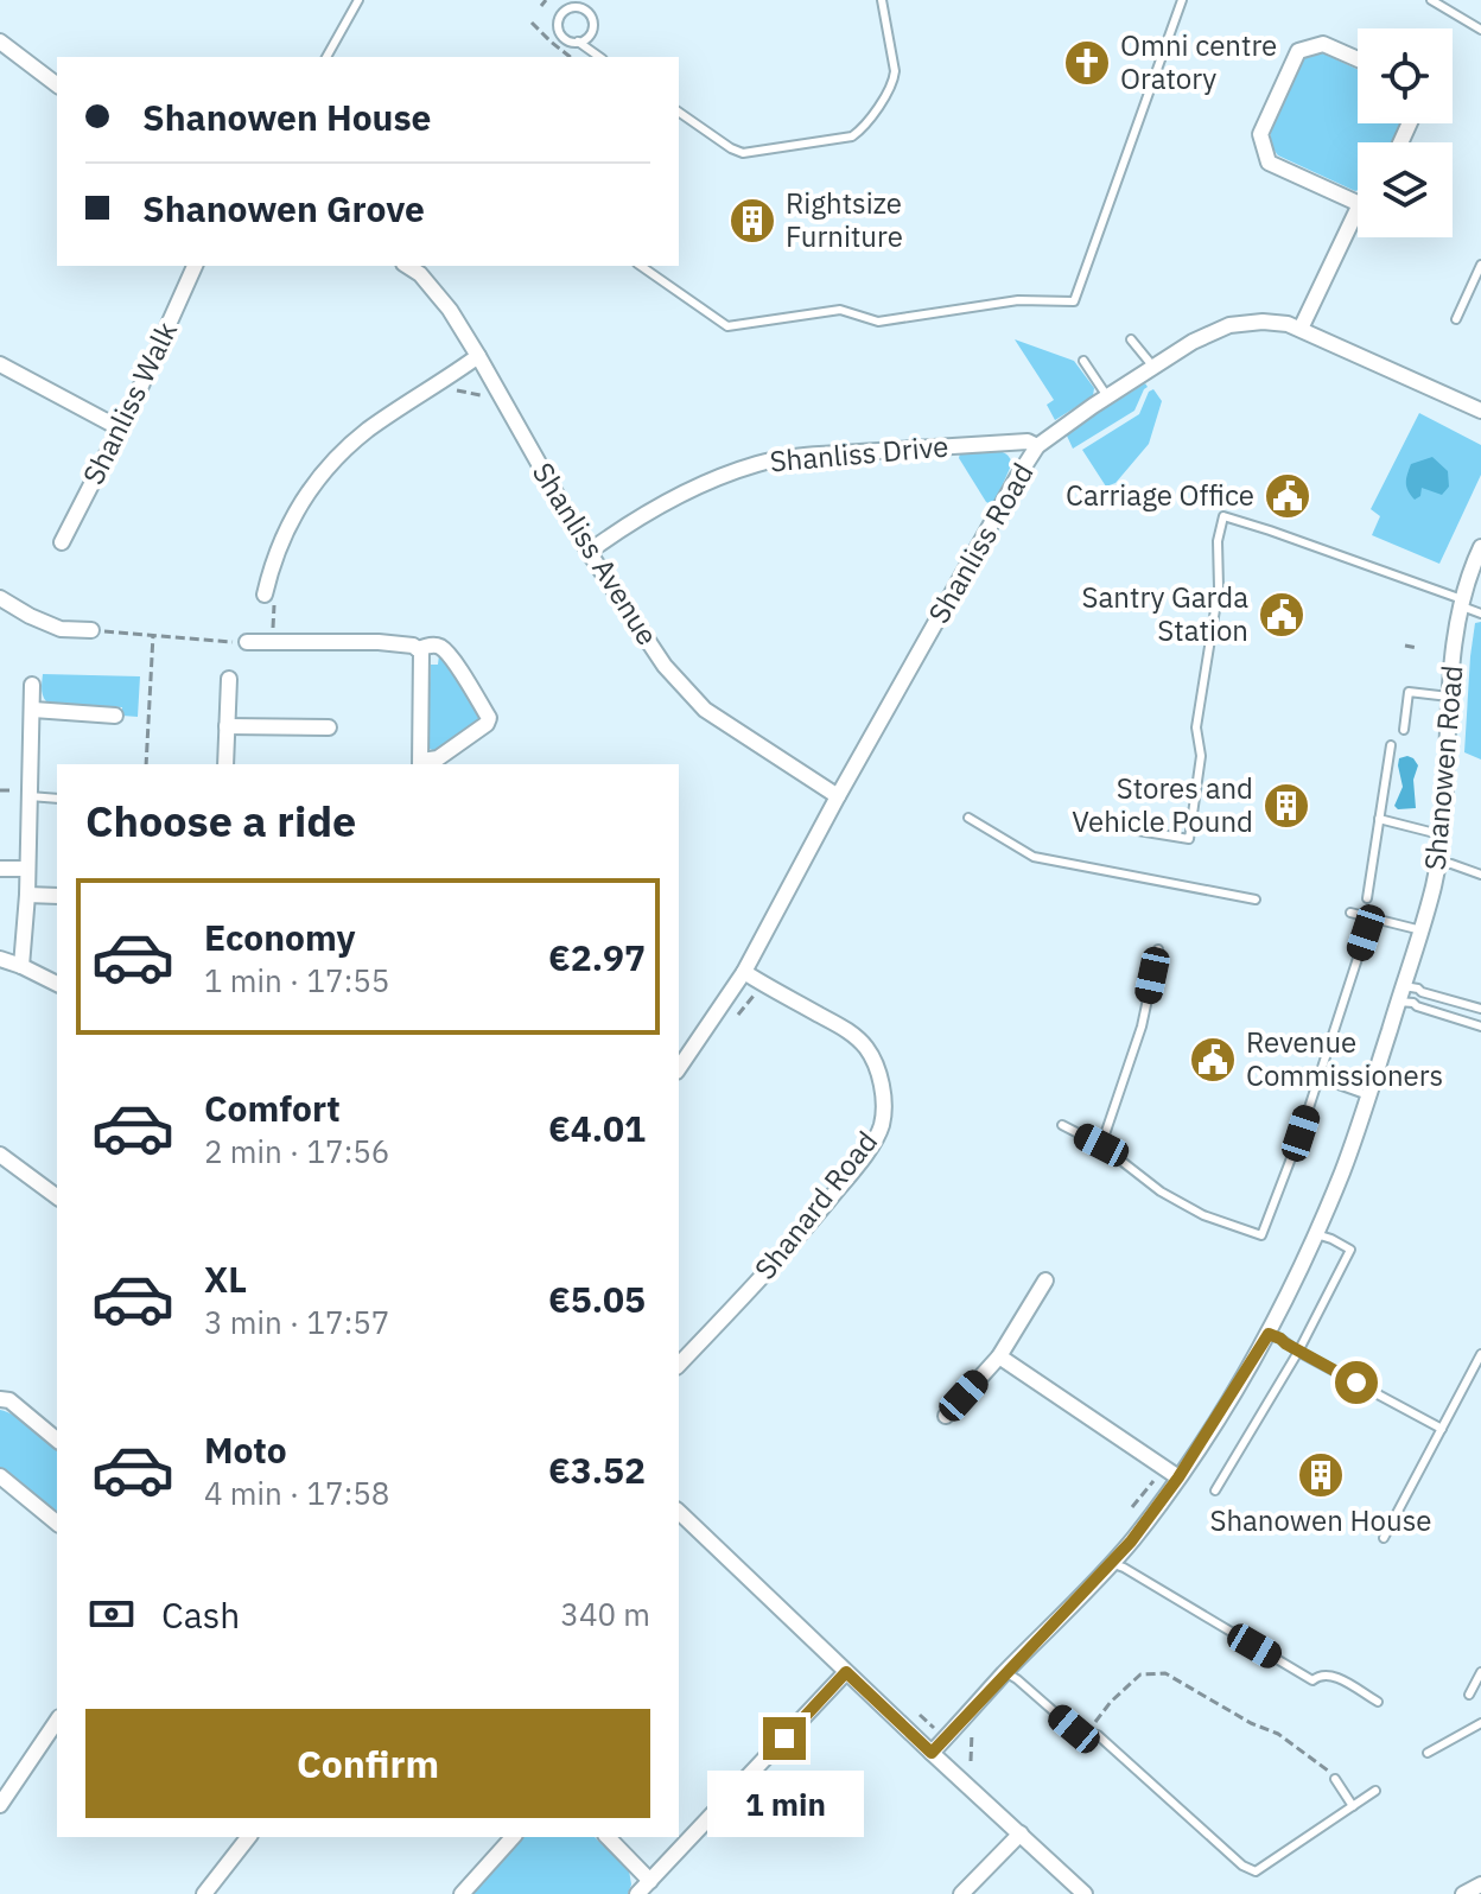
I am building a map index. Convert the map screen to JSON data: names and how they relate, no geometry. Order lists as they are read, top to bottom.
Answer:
{
  "streets": {
    "street": [
      "Shanliss Walk",
      "Shanliss Drive",
      "Shanliss Road",
      "Shanliss Avenue",
      "Shanowen Road",
      "Shanard Road"
    ]
  },
  "crossings": [
    ["Shanliss Drive", "Shanliss Road"],
    ["Shanliss Drive", "Shanliss Avenue"],
    ["Shanliss Road", "Shanliss Avenue"],
    ["Shanliss Road", "Shanard Road"]
  ],
  "places": {
    "church": ["Omni centre Oratory"],
    "building": ["Rightsize Furniture", "Stores and Vehicle Pound", "Shanowen House"],
    "public building": ["Carriage Office", "Santry Garda Station", "Revenue Commissioners"]
  },
  "page": {
    "banner": ["Shanowen House", "Shanowen Grove"],
    "heading": "Choose a ride",
    "list": [
      {
        "name": "Economy",
        "note": "1 min · 17:55",
        "value": "€2.97"
      },
      {
        "name": "Comfort",
        "note": "2 min · 17:56",
        "value": "€4.01"
      },
      {
        "name": "XL",
        "note": "3 min · 17:57",
        "value": "€5.05"
      },
      {
        "name": "Moto",
        "note": "4 min · 17:58",
        "value": "€3.52"
      }
    ],
    "pay": ["Cash", "340 m"],
    "buttons": "Confirm",
    "bubble": "1 min"
  }
}
